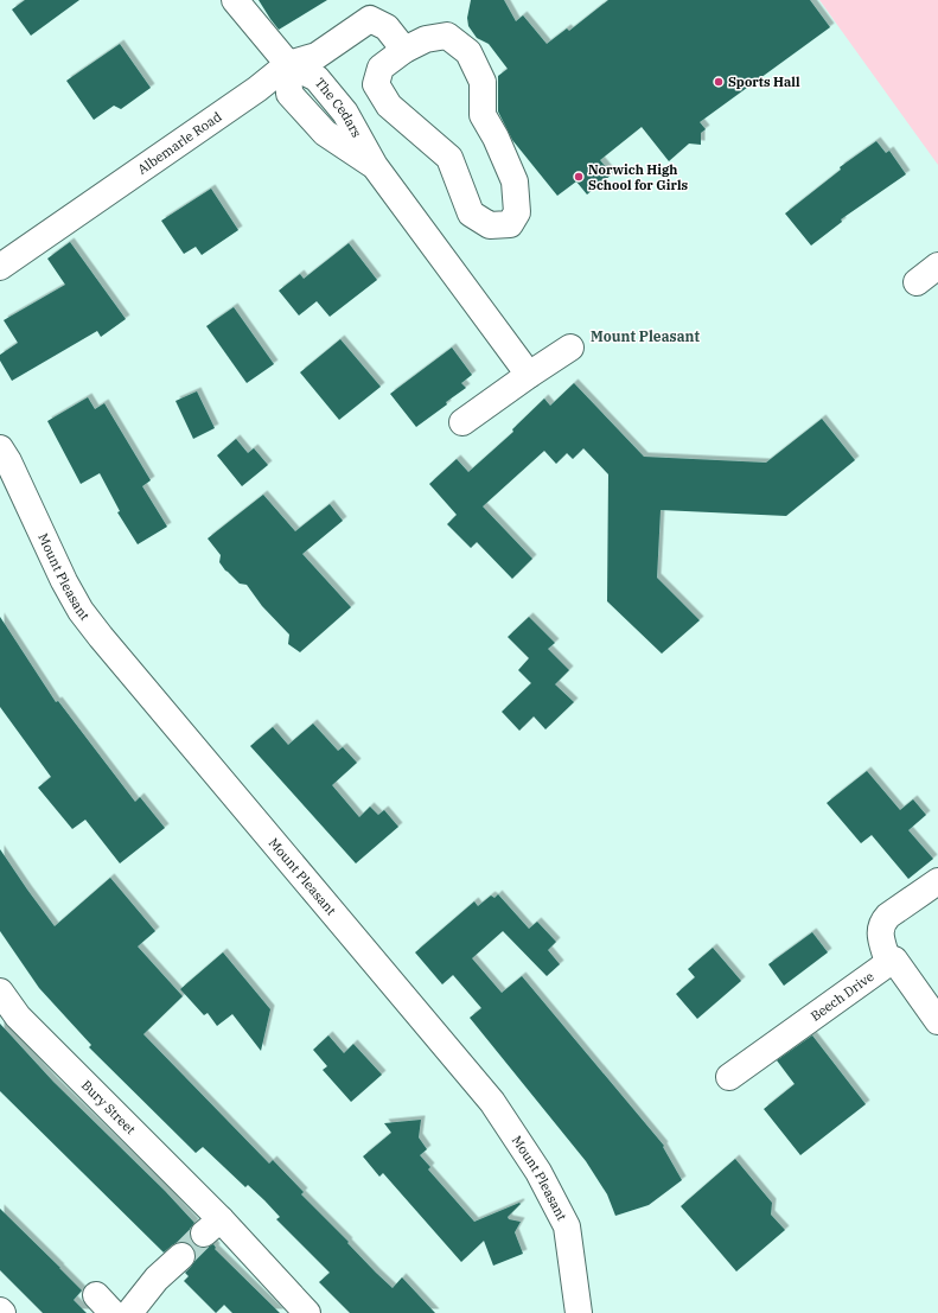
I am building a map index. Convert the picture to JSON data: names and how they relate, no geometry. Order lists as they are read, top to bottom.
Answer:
{
  "streets": {
    "street": [
      "The Cedars",
      "Albemarle Road",
      "Mount Pleasant",
      "Beech Drive",
      "Bury Street"
    ]
  },
  "crossings": [
    ["The Cedars", "Albemarle Road"]
  ],
  "districts": ["Mount Pleasant"],
  "places": ["Sports Hall", "Norwich High School for Girls"]
}
